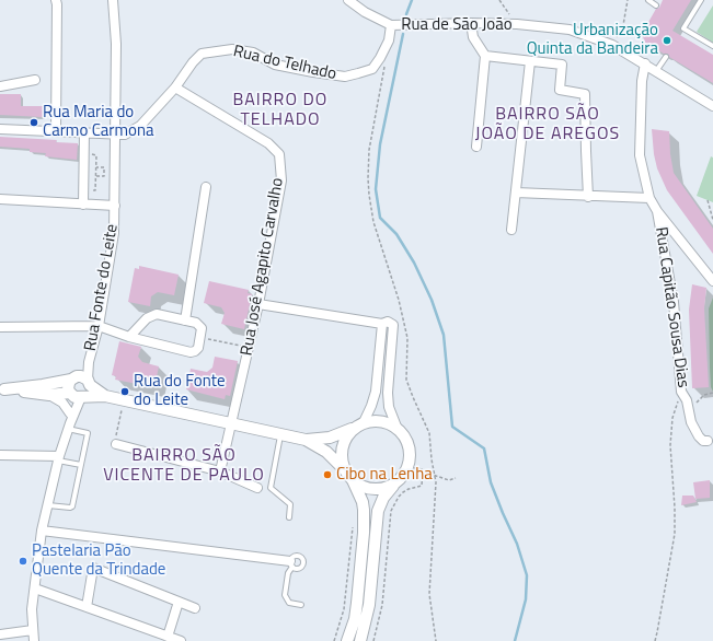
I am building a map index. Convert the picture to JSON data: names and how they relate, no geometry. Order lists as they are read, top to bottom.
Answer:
{
  "streets": {
    "street": [
      "Rua de São João",
      "Rua do Telhado",
      "Rua José Agapito Carvalho",
      "Rua Fonte do Leite",
      "Rua Capitão Sousa Dias"
    ]
  },
  "crossings": [
    ["Rua de São João", "Rua Capitão Sousa Dias"],
    ["Rua do Telhado", "Rua José Agapito Carvalho"],
    ["Rua do Telhado", "Rua Fonte do Leite"]
  ],
  "districts": ["BAIRRO DO TELHADO", "BAIRRO SÃO JOÃO DE AREGOS", "BAIRRO SÃO VICENTE DE PAULO"],
  "places": [
    "Urbanização Quinta da Bandeira",
    "Rua Maria do Carmo Carmona",
    "Rua do Fonte do Leite",
    "Cibo na Lenha",
    "Pastelaria Pão Quente da Trindade"
  ]
}
